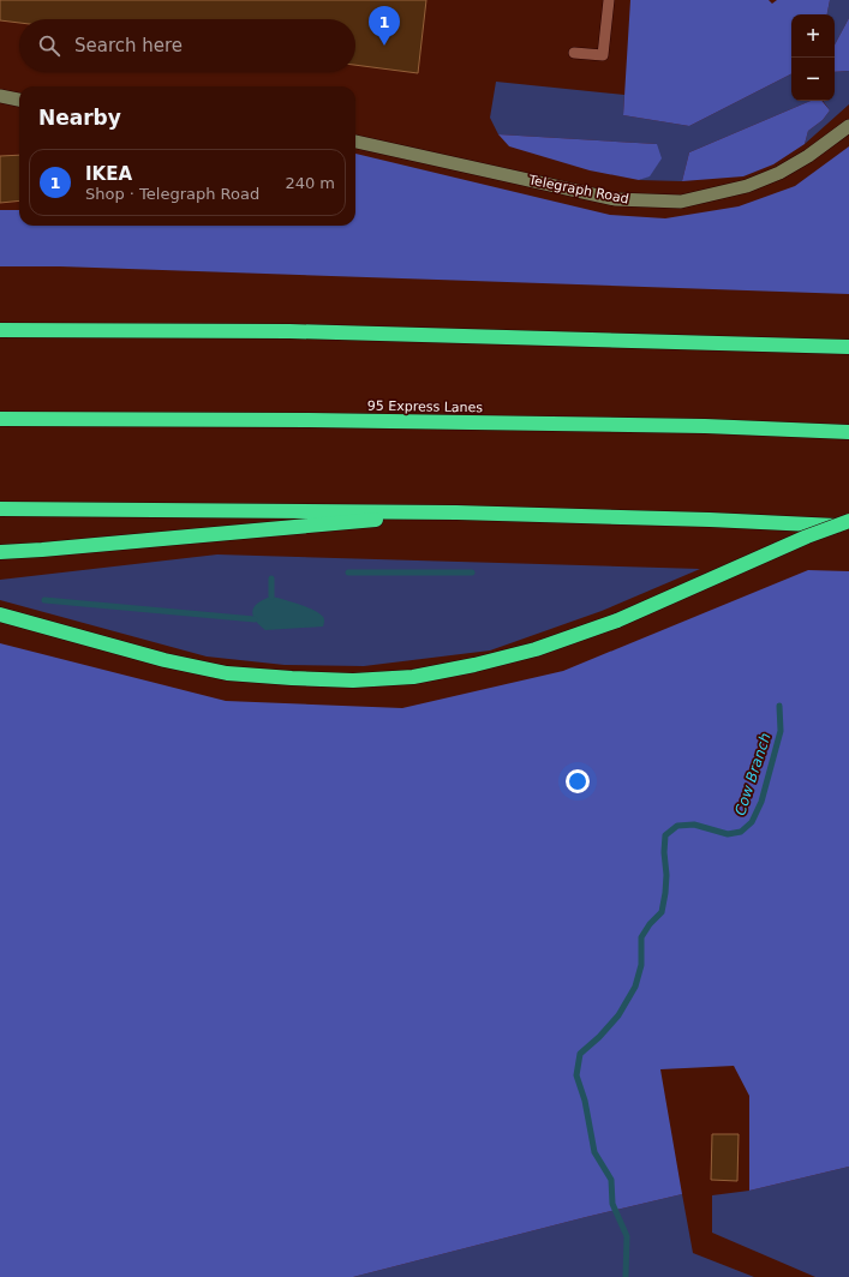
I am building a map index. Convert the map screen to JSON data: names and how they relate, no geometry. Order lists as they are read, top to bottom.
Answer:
{
  "streets": {
    "highway": ["95 Express Lanes"],
    "main road": ["Telegraph Road"]
  },
  "water": ["Cow Branch"],
  "page": {
    "pins": "1",
    "map_buttons": ["+", "−"],
    "search": "Search here",
    "heading": "Nearby",
    "list": [
      {
        "mark": "1",
        "name": "IKEA",
        "note": "Shop · Telegraph Road",
        "value": "240 m"
      }
    ]
  }
}
